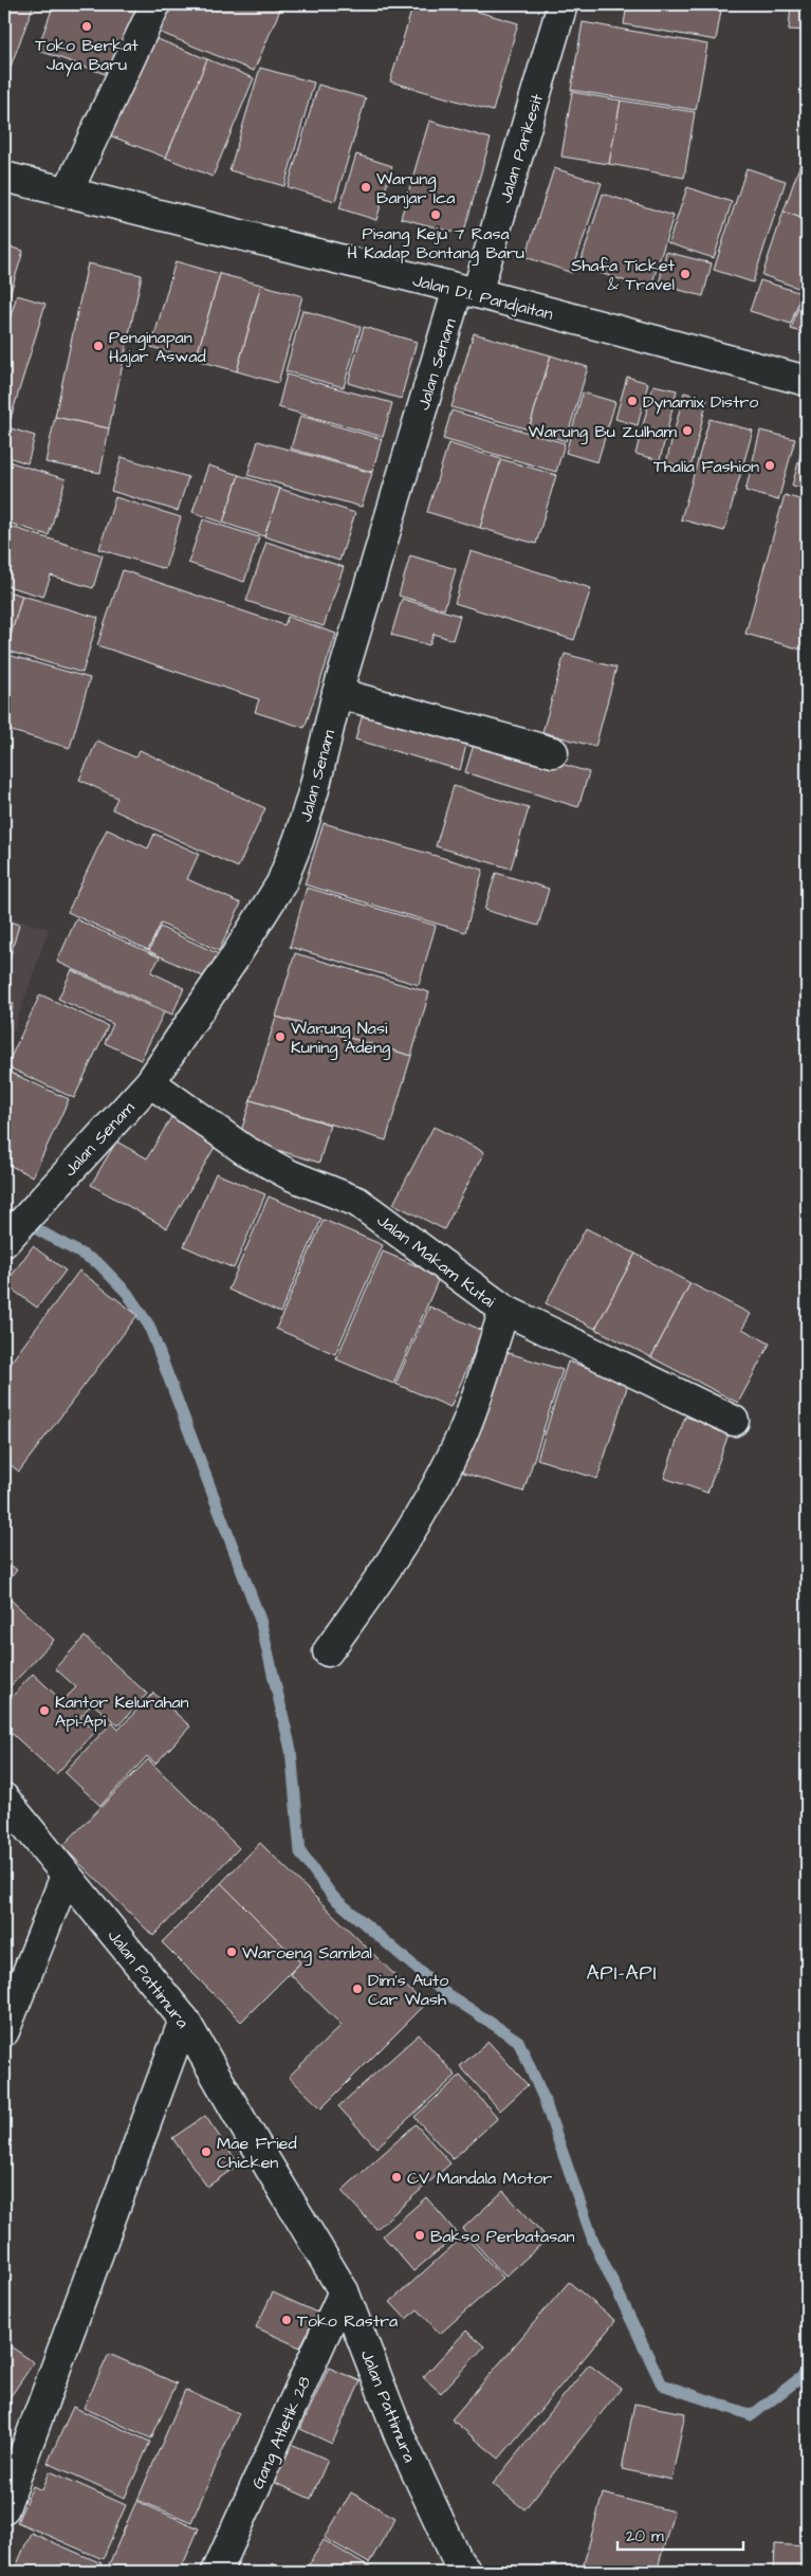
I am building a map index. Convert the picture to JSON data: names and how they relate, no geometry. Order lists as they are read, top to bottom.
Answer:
{
  "streets": {
    "street": [
      "Jalan Parikesit",
      "Jalan D.I. Pandjaitan",
      "Jalan Senam",
      "Jalan Makam Kutai",
      "Jalan Pattimura",
      "Gang Atletik 28"
    ]
  },
  "crossings": [
    ["Jalan Parikesit", "Jalan D.I. Pandjaitan"],
    ["Jalan Parikesit", "Jalan Senam"],
    ["Jalan D.I. Pandjaitan", "Jalan Senam"],
    ["Jalan Senam", "Jalan Makam Kutai"],
    ["Jalan Pattimura", "Gang Atletik 28"]
  ],
  "districts": ["API-API"],
  "places": [
    "Toko Berkat Jaya Baru",
    "Warung Banjar Ica",
    "Pisang Keju 7 Rasa H Kadap Bontang Baru",
    "Shafa Ticket & Travel",
    "Penginapan Hajar Aswad",
    "Dynamix Distro",
    "Warung Bu Zulham",
    "Thalia Fashion",
    "Warung Nasi Kuning Adeng",
    "Kantor Kelurahan Api-Api",
    "Waroeng Sambal",
    "Dim's Auto Car Wash",
    "Mae Fried Chicken",
    "CV Mandala Motor",
    "Bakso Perbatasan",
    "Toko Rastra"
  ],
  "scale_bar": "20 m"
}
